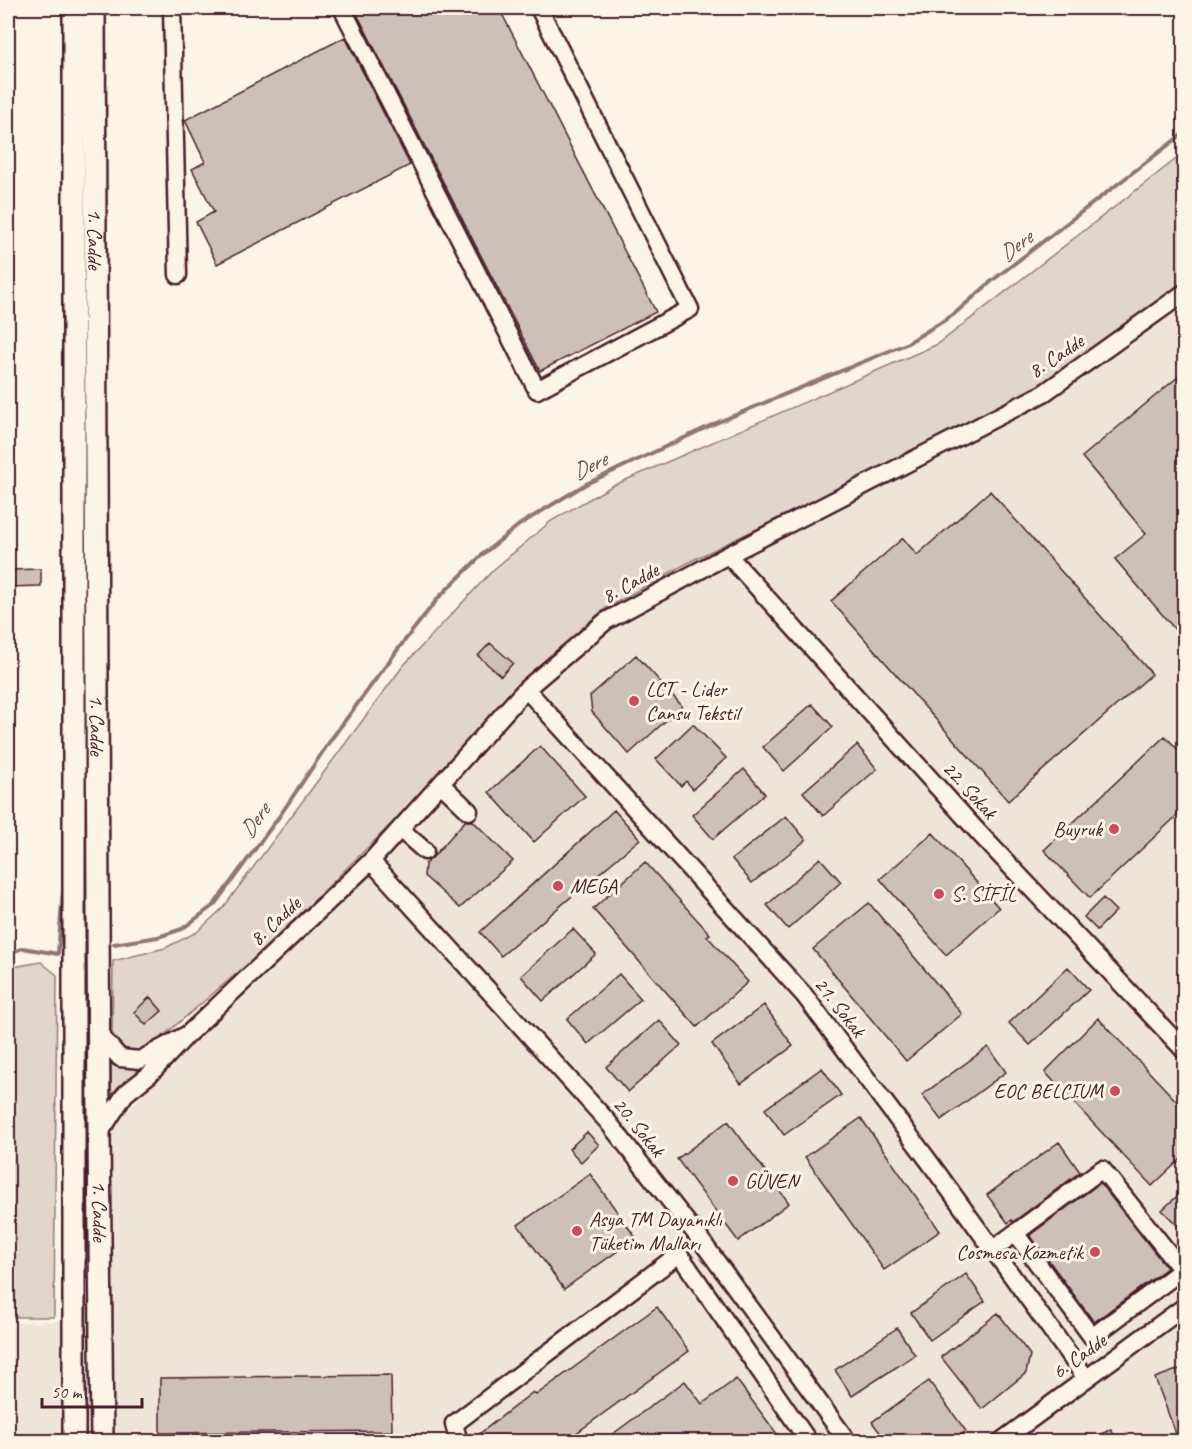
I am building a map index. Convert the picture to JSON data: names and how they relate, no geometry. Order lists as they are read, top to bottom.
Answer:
{
  "streets": {
    "main road": ["1. Cadde"],
    "street": [
      "8. Cadde",
      "22. Sokak",
      "21. Sokak",
      "20. Sokak",
      "6. Cadde"
    ]
  },
  "crossings": [
    ["1. Cadde", "8. Cadde"],
    ["8. Cadde", "22. Sokak"],
    ["8. Cadde", "21. Sokak"],
    ["8. Cadde", "20. Sokak"],
    ["21. Sokak", "6. Cadde"]
  ],
  "water": ["Dere"],
  "places": [
    "LCT - Lider Cansu Tekstil",
    "Buyruk",
    "MEGA",
    "S. SİFİL",
    "EOC BELCIUM",
    "GÜVEN",
    "Asya TM Dayanıklı Tüketim Malları",
    "Cosmesa Kozmetik"
  ],
  "scale_bar": "50 m"
}
